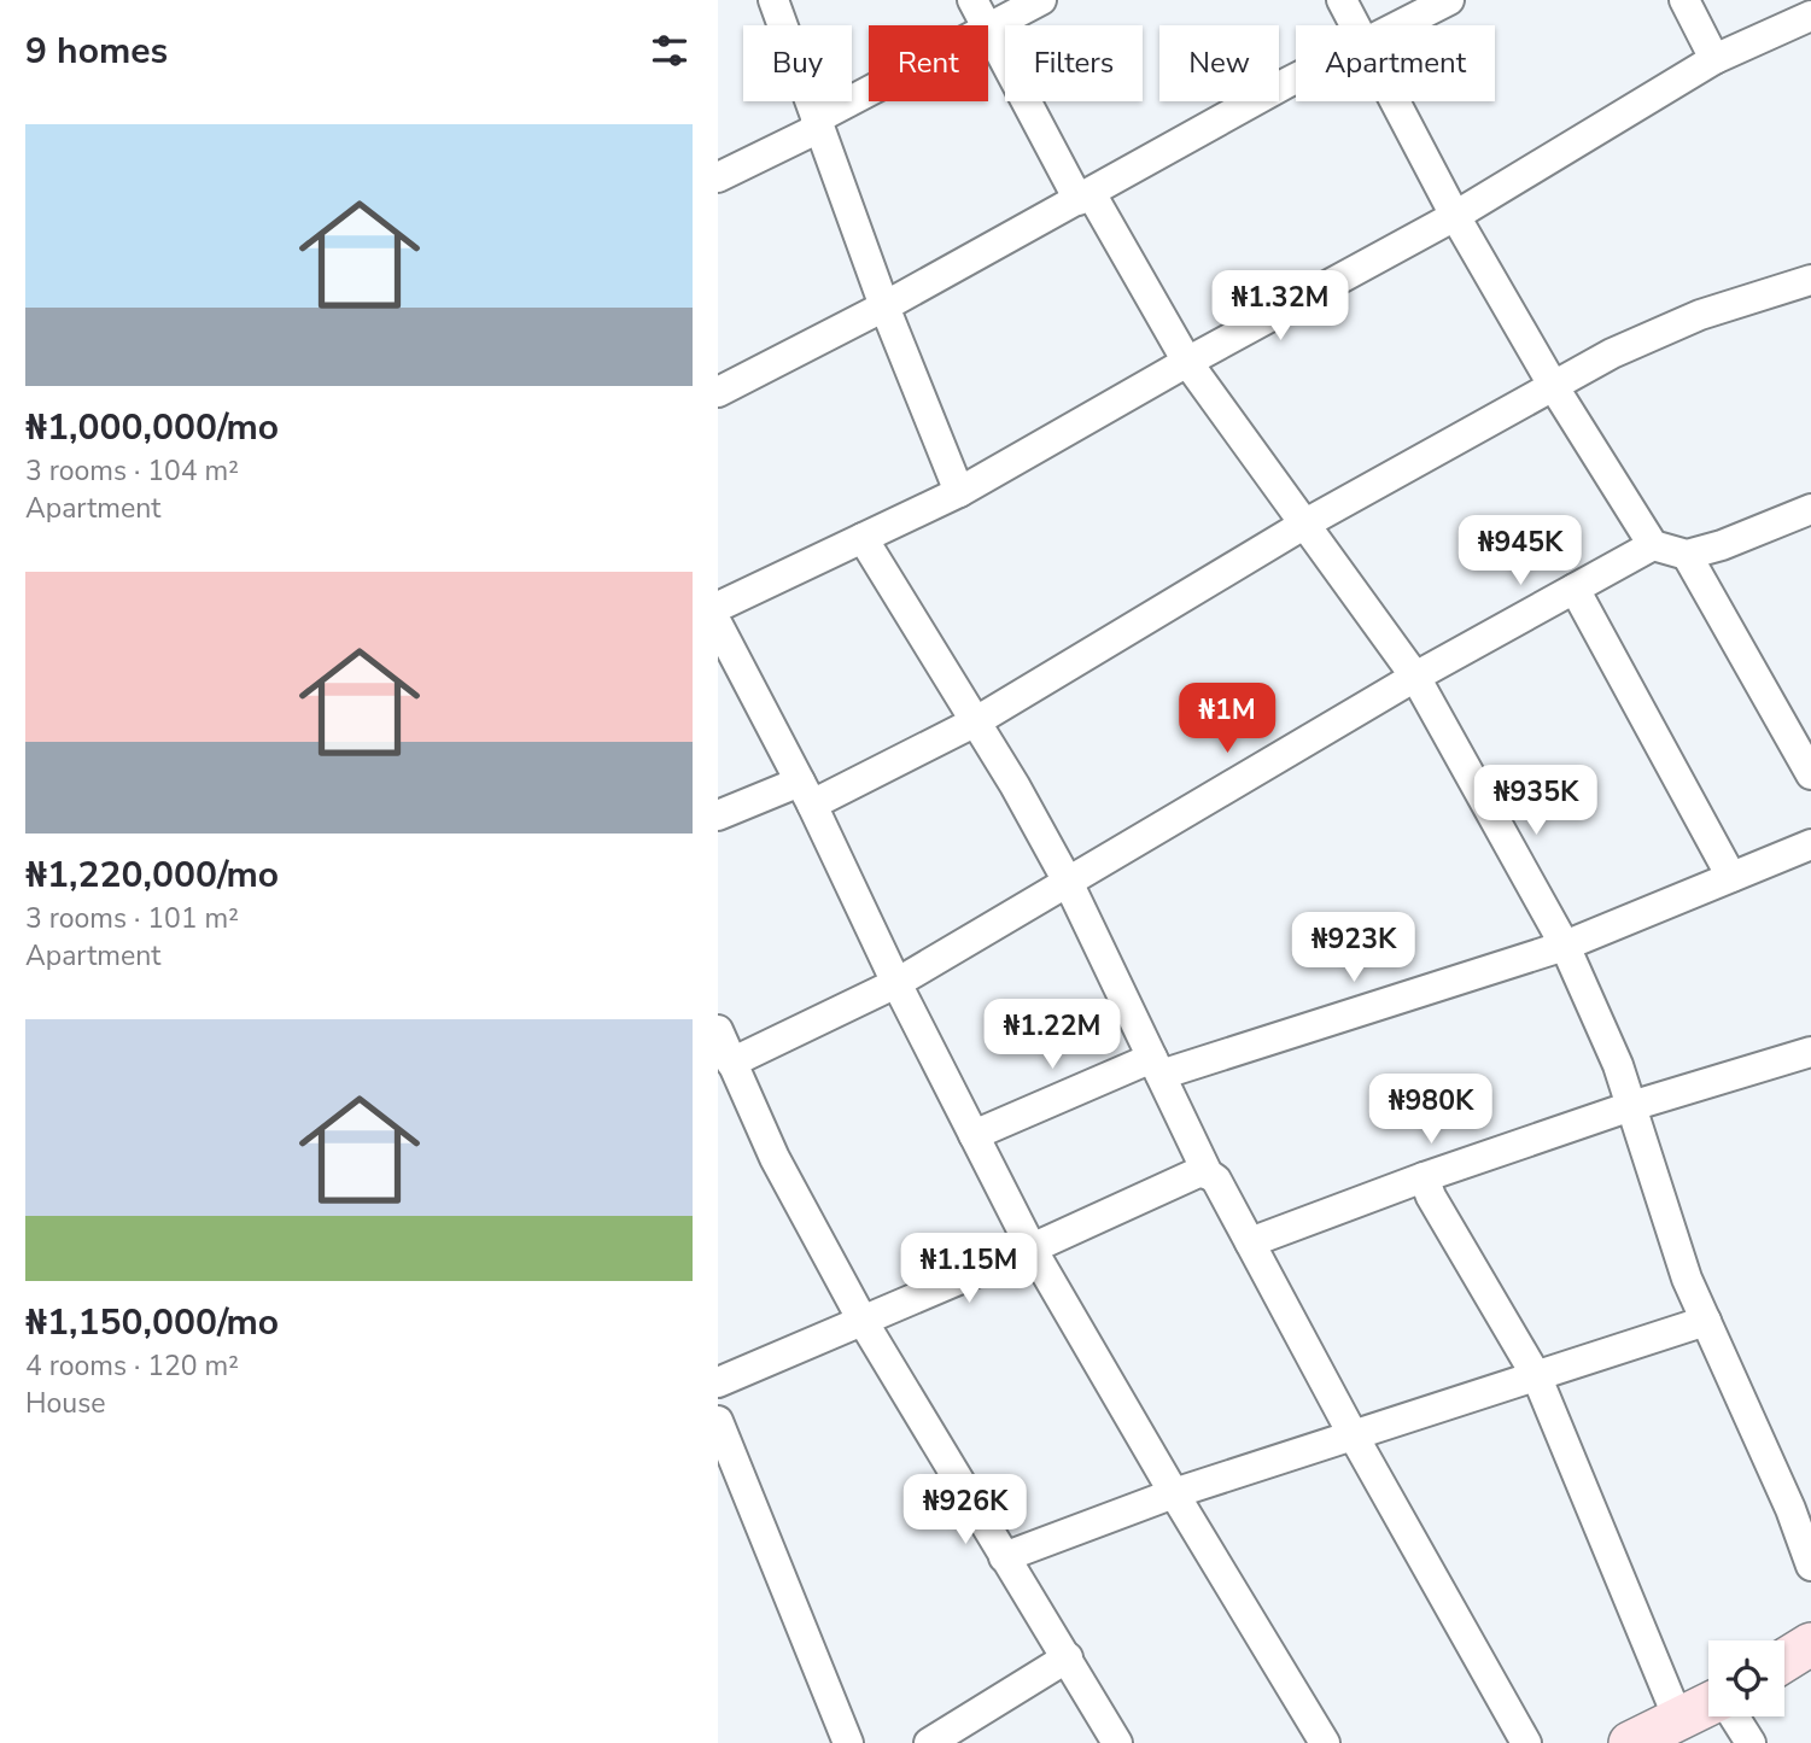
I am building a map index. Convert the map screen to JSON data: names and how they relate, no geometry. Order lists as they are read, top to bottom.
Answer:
{
  "page": {
    "heading": "9 homes",
    "chip": [
      "Buy",
      "Rent",
      "Filters",
      "New",
      "Apartment"
    ],
    "list": [
      {
        "name": "₦1,000,000/mo",
        "note": "3 rooms · 104 m² · Apartment"
      },
      {
        "name": "₦1,220,000/mo",
        "note": "3 rooms · 101 m² · Apartment"
      },
      {
        "name": "₦1,150,000/mo",
        "note": "4 rooms · 120 m² · House"
      }
    ],
    "price": [
      "₦1.32M",
      "₦945K",
      "₦1M",
      "₦935K",
      "₦923K",
      "₦1.22M",
      "₦980K",
      "₦1.15M",
      "₦926K"
    ]
  }
}
